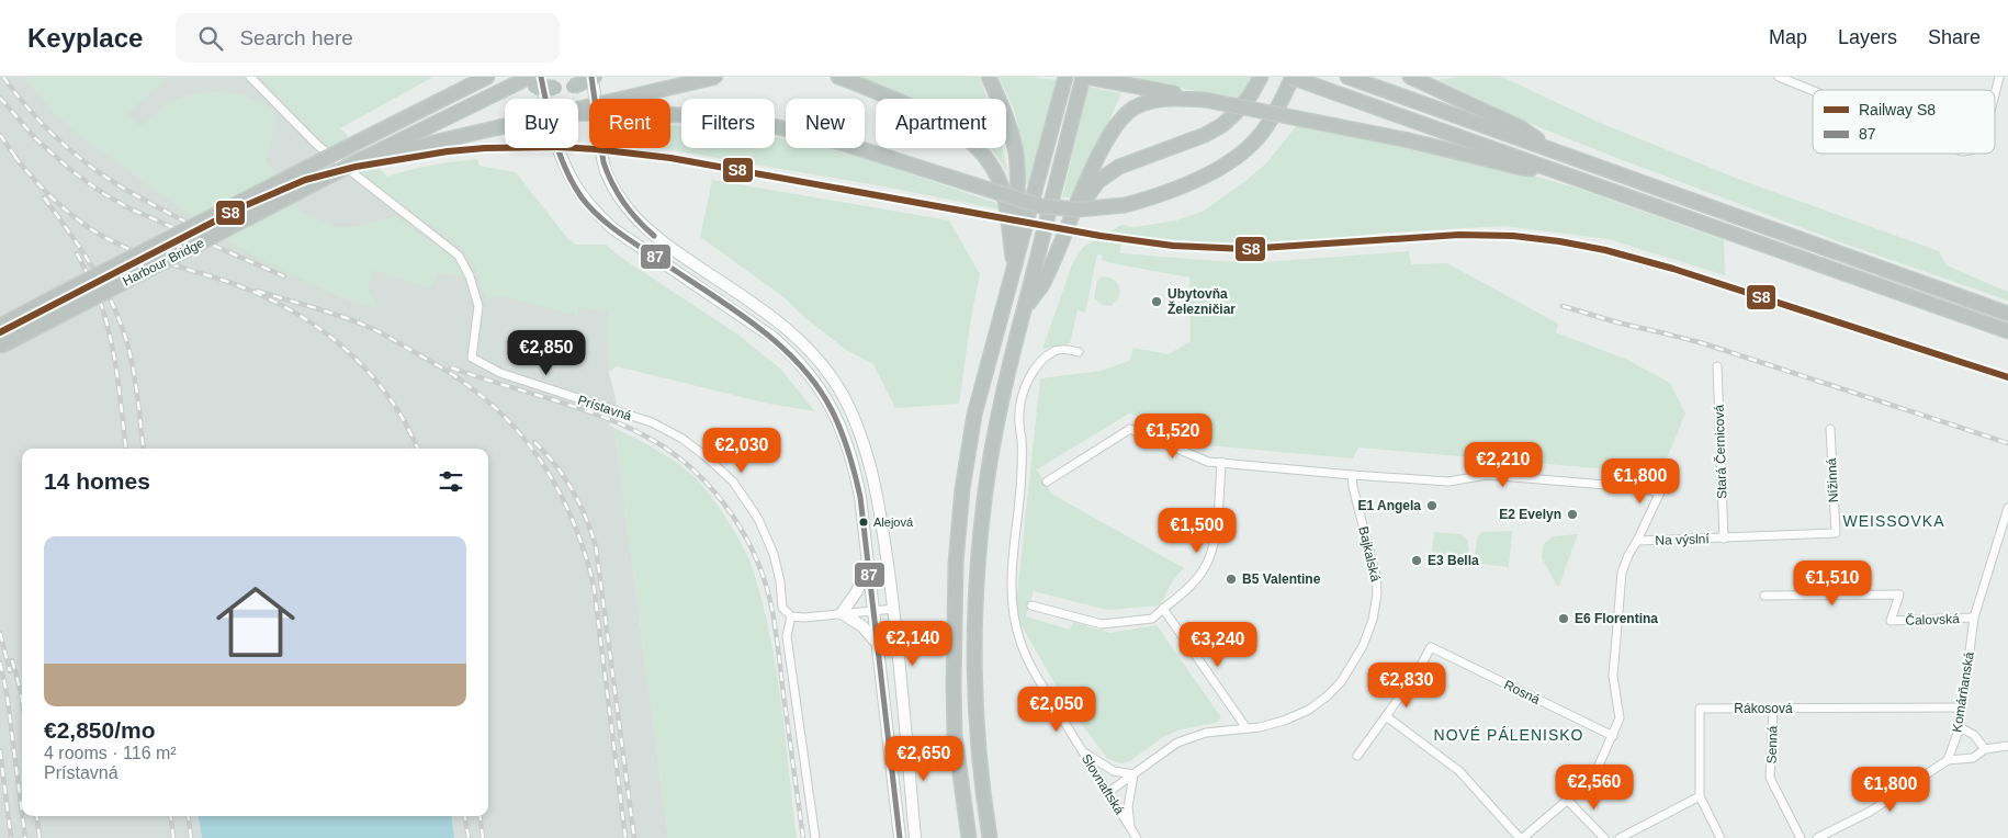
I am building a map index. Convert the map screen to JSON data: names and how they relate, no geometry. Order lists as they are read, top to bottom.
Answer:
{
  "streets": {
    "highway": ["Harbour Bridge"],
    "street": [
      "Prístavná",
      "Stará Černicová",
      "Nížinná",
      "Na výslní",
      "Bajkalská",
      "Čalovská",
      "Rosná",
      "Komárňanská",
      "Rákosová",
      "Senná",
      "Slovnaftská"
    ]
  },
  "crossings": [
    ["Stará Černicová", "Na výslní"],
    ["Nížinná", "Na výslní"],
    ["Na výslní", "Rosná"],
    ["Bajkalská", "Slovnaftská"],
    ["Čalovská", "Komárňanská"],
    ["Komárňanská", "Rákosová"],
    ["Rákosová", "Senná"]
  ],
  "districts": ["WEISSOVKA", "NOVÉ PÁLENISKO"],
  "places": [
    "Ubytovňa Železničiar",
    "E1 Angela",
    "E2 Evelyn",
    "Alejová",
    "E3 Bella",
    "B5 Valentine",
    "E6 Florentina"
  ],
  "lines": ["transit line 87", "rail line S8"],
  "legend": ["Railway S8", "87"],
  "page": {
    "header": "Keyplace",
    "search": "Search here",
    "nav": ["Map", "Layers", "Share"],
    "chip": [
      "Buy",
      "Rent",
      "Filters",
      "New",
      "Apartment"
    ],
    "price": [
      "€2,850",
      "€1,520",
      "€2,030",
      "€2,210",
      "€1,800",
      "€1,500",
      "€1,510",
      "€2,140",
      "€3,240",
      "€2,830",
      "€2,050",
      "€2,650",
      "€2,560",
      "€1,800"
    ],
    "heading": "14 homes",
    "list": [
      {
        "name": "€2,850/mo",
        "note": "4 rooms · 116 m² · Prístavná"
      }
    ]
  }
}
